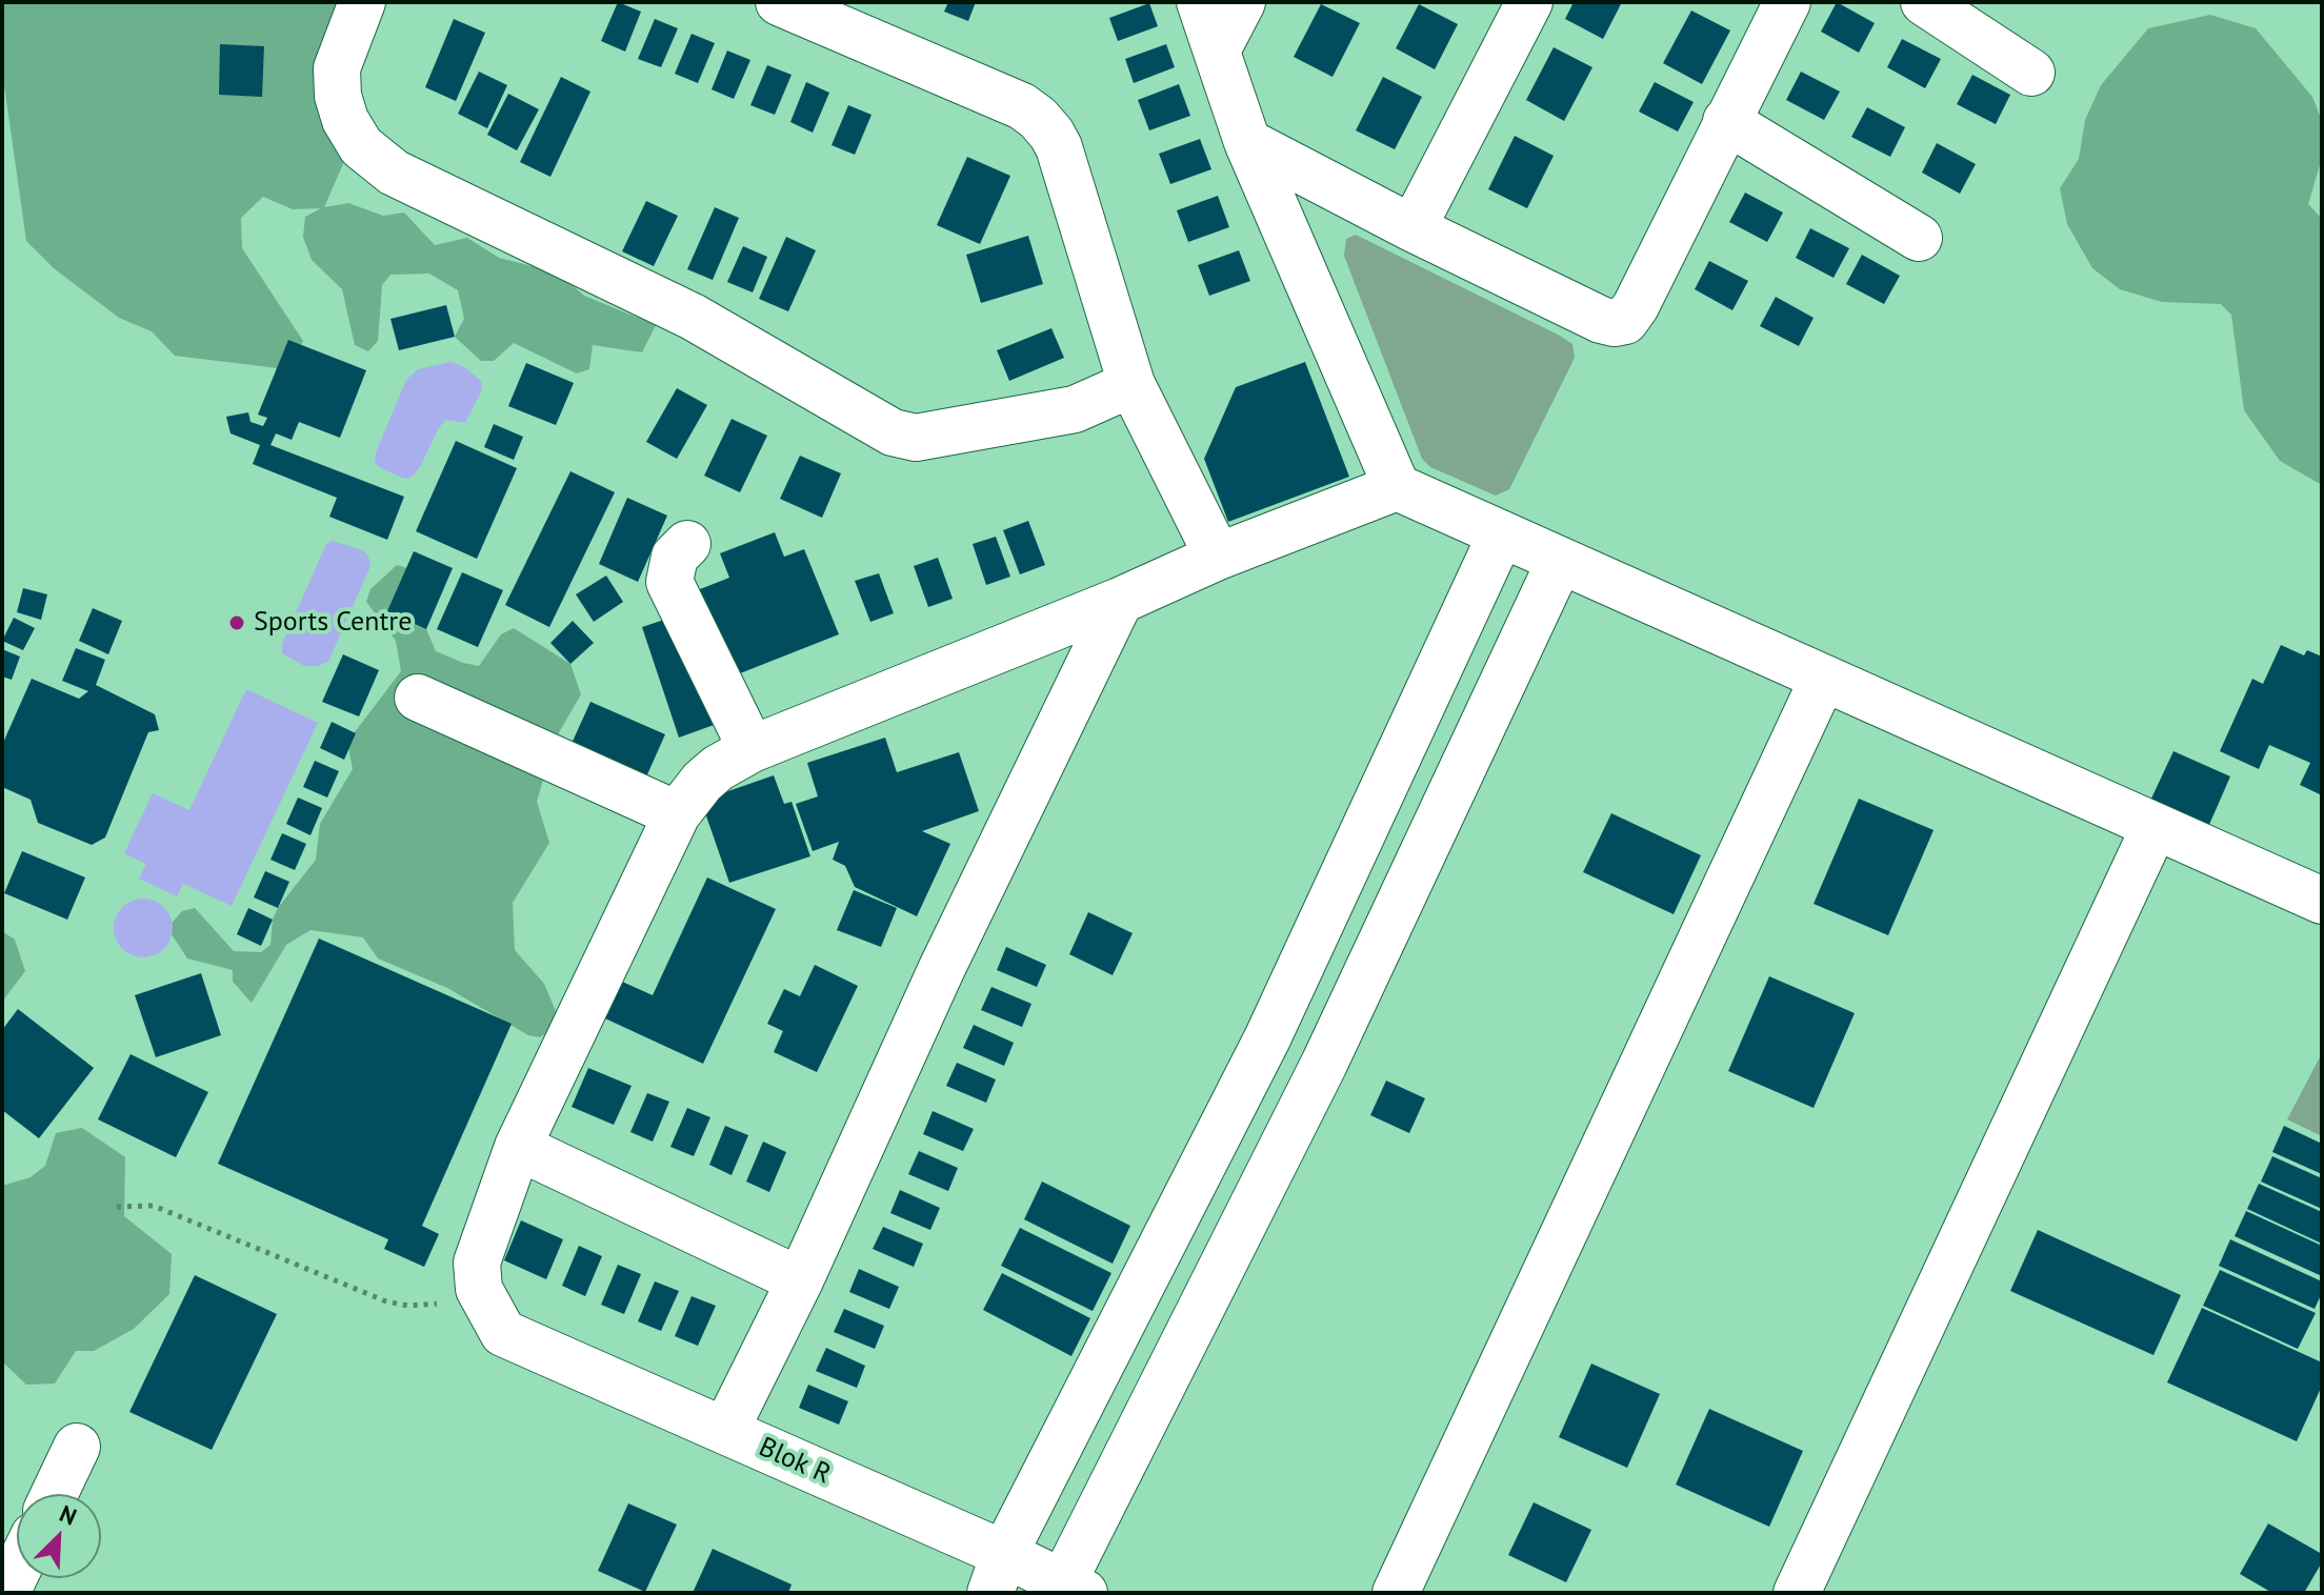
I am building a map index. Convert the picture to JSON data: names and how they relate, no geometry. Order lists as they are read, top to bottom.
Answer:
{
  "streets": {
    "street": ["Blok R"]
  },
  "places": ["Sports Centre"],
  "north": "top right"
}
